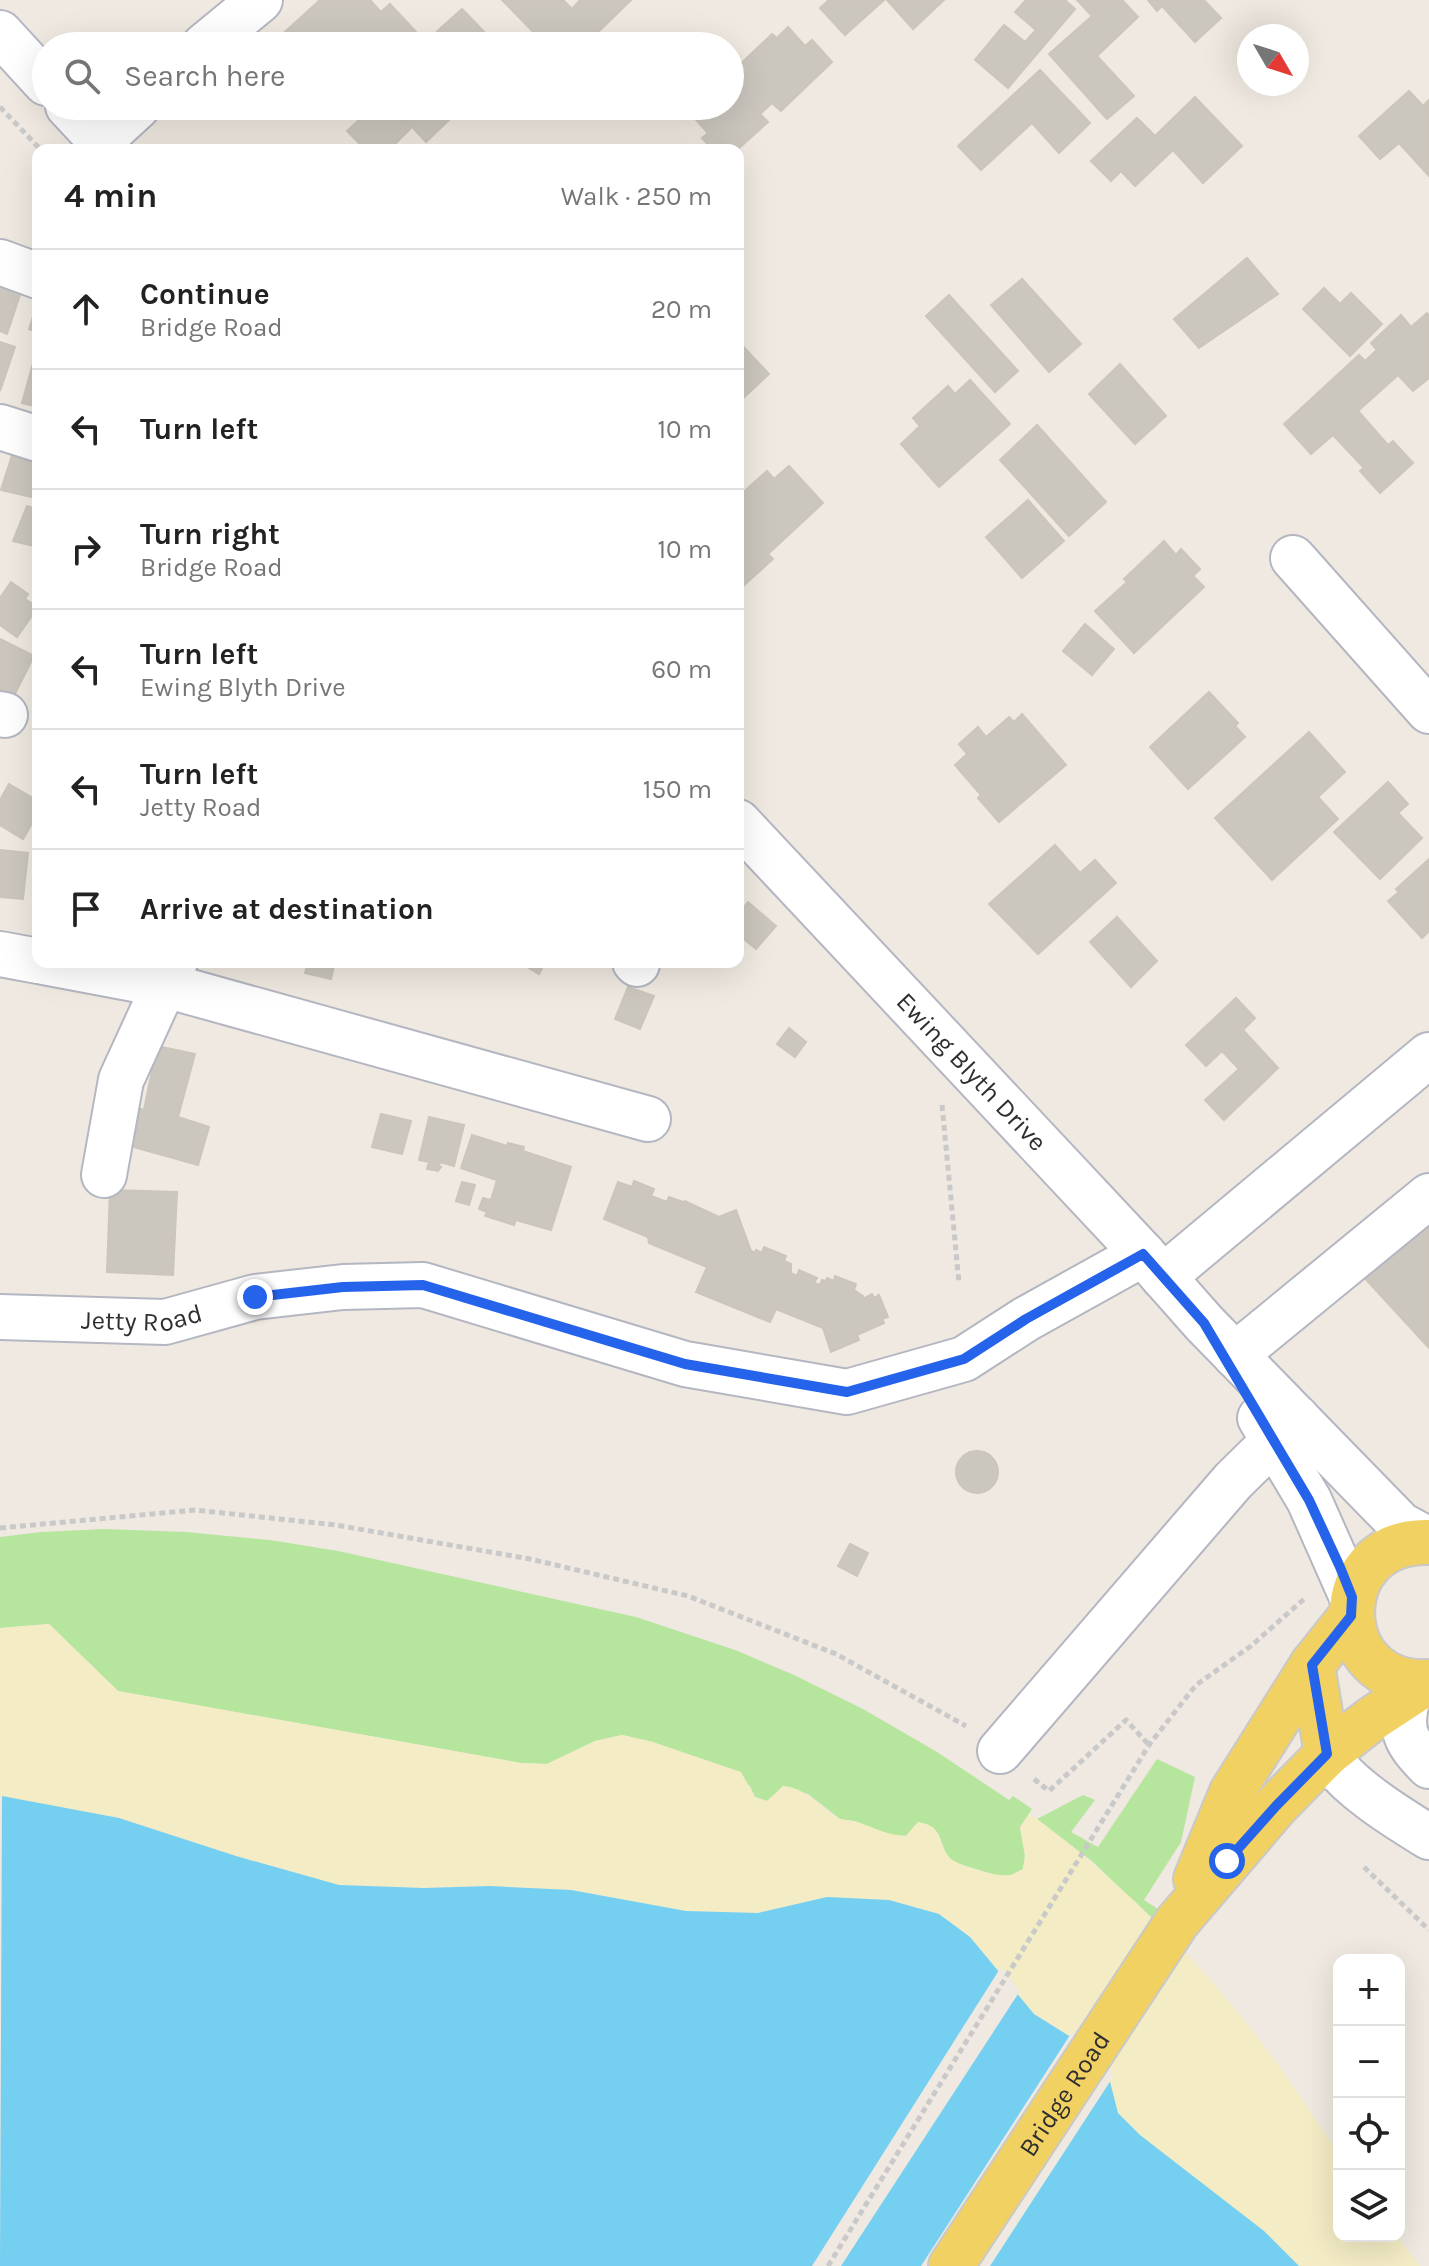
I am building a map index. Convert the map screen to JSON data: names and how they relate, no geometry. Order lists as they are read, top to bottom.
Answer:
{
  "streets": {
    "main road": ["Bridge Road"],
    "street": ["Ewing Blyth Drive", "Jetty Road"]
  },
  "crossings": [
    ["Ewing Blyth Drive", "Jetty Road"],
    ["Ewing Blyth Drive", "Bridge Road"]
  ],
  "north": "bottom right",
  "page": {
    "search": "Search here",
    "heading": ["4 min", "Walk · 250 m"],
    "list": [
      ["Continue", "Bridge Road", "20 m"],
      ["Turn left", "10 m"],
      ["Turn right", "Bridge Road", "10 m"],
      ["Turn left", "Ewing Blyth Drive", "60 m"],
      ["Turn left", "Jetty Road", "150 m"],
      "Arrive at destination"
    ],
    "map_buttons": ["+", "−"]
  }
}
